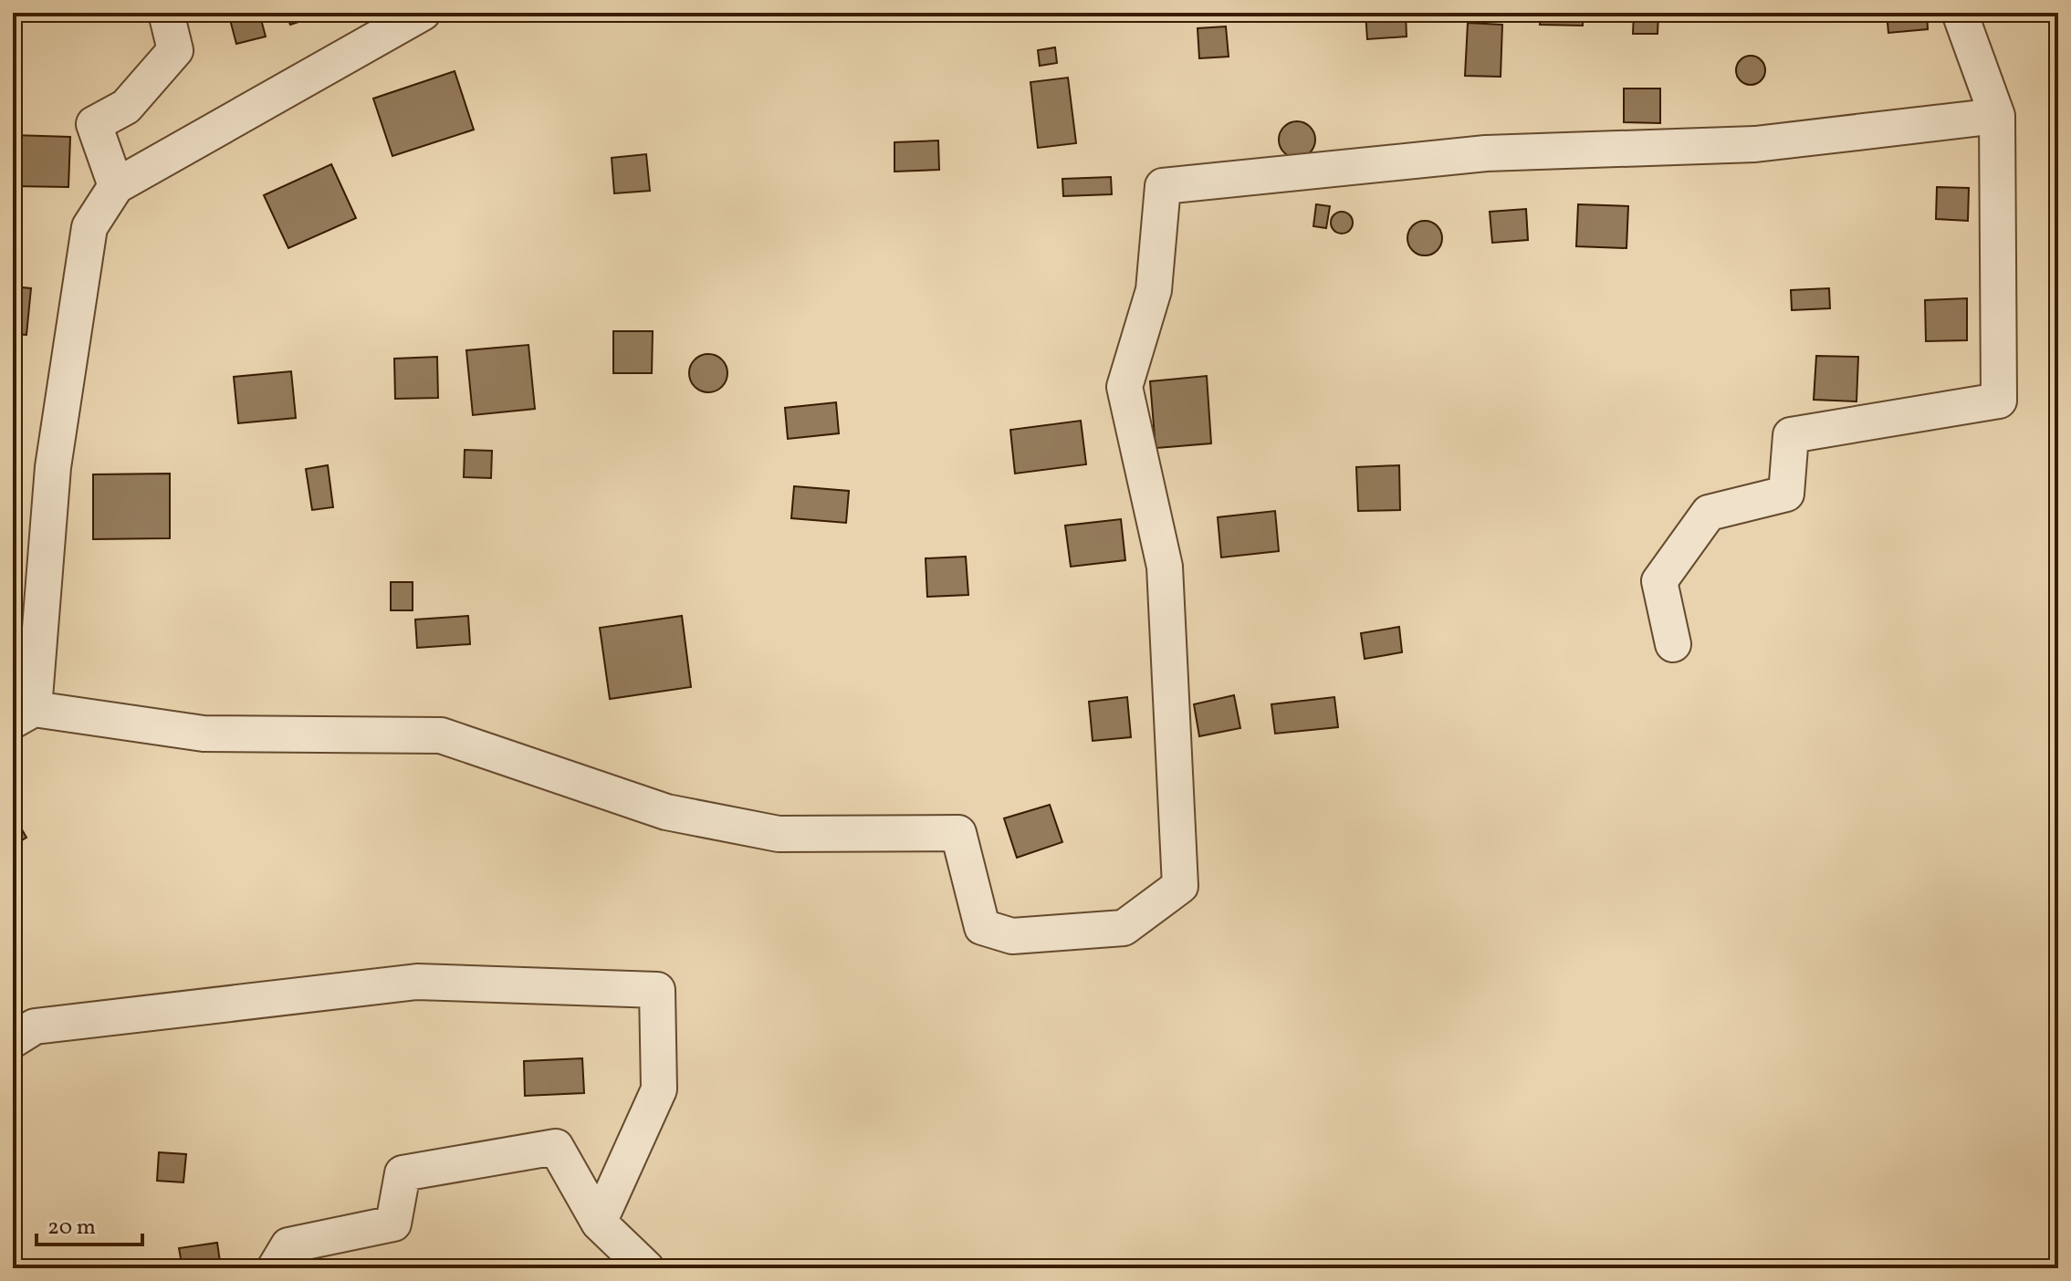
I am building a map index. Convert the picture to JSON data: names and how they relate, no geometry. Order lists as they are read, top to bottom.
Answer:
{
  "scale_bar": "20 m"
}
